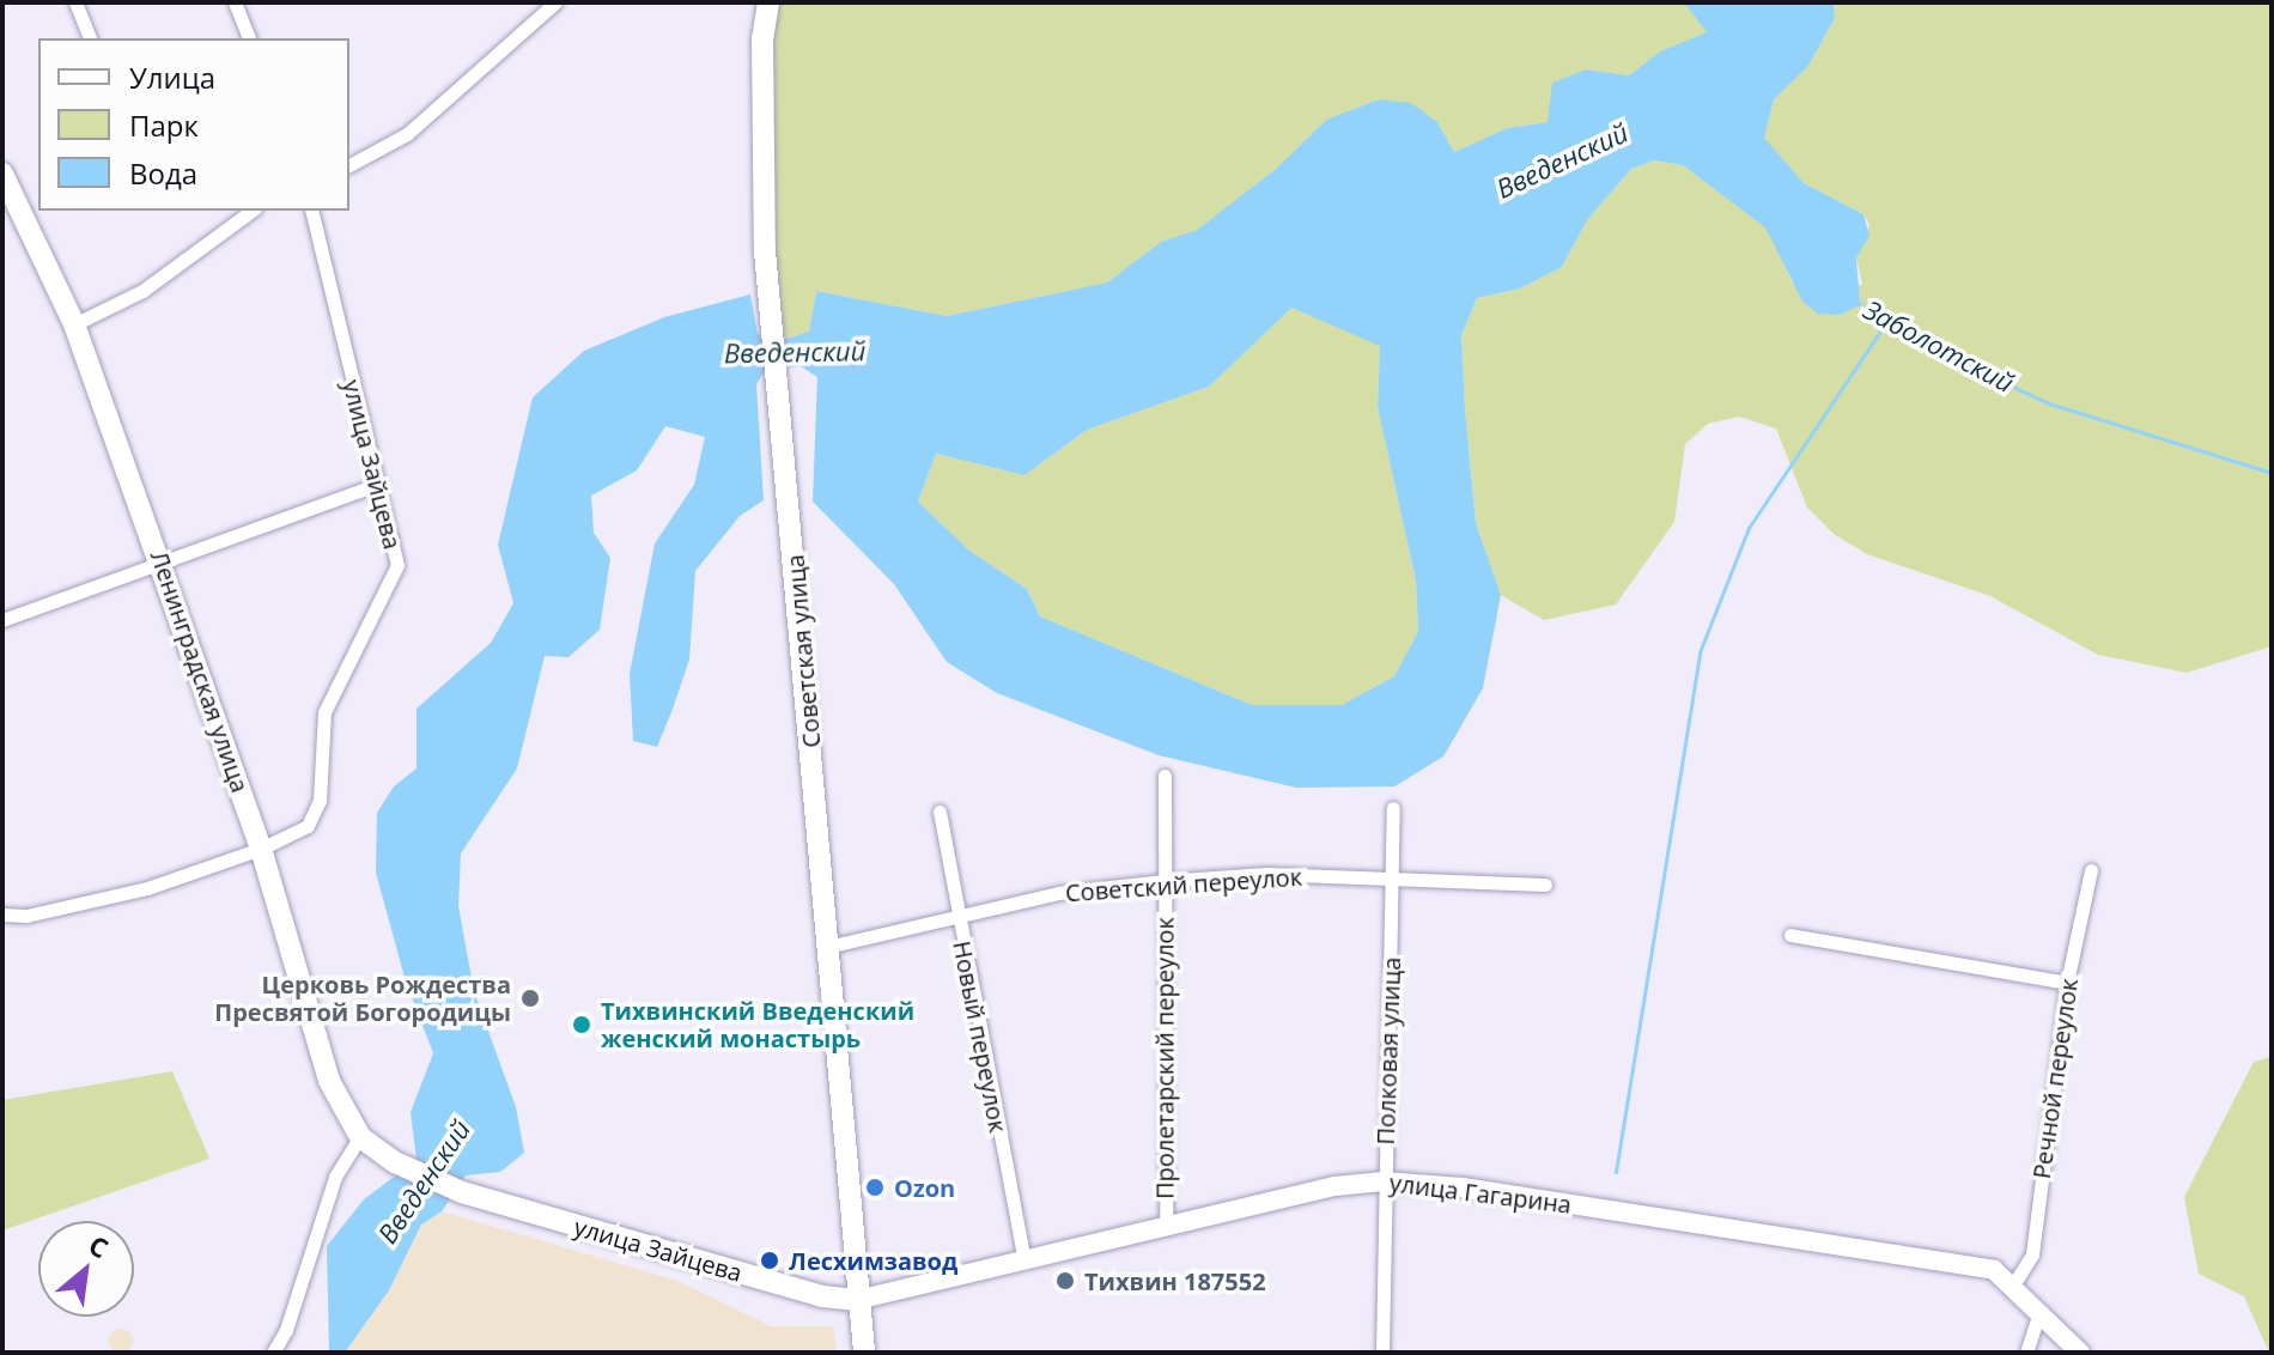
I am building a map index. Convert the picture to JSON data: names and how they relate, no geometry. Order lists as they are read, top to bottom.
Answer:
{
  "streets": {
    "main road": ["улица Зайцева", "Советская улица", "Ленинградская улица"],
    "street": [
      "Советский переулок",
      "Новый переулок",
      "Полковая улица",
      "Пролетарский переулок",
      "Речной переулок",
      "улица Гагарина"
    ]
  },
  "crossings": [
    ["улица Зайцева", "Советская улица"],
    ["улица Зайцева", "Ленинградская улица"],
    ["улица Зайцева", "улица Гагарина"],
    ["Советская улица", "Советский переулок"],
    ["Советская улица", "улица Гагарина"],
    ["Советский переулок", "Новый переулок"],
    ["Советский переулок", "Полковая улица"],
    ["Советский переулок", "Пролетарский переулок"],
    ["Новый переулок", "улица Гагарина"],
    ["Полковая улица", "улица Гагарина"],
    ["Пролетарский переулок", "улица Гагарина"],
    ["Речной переулок", "улица Гагарина"]
  ],
  "water": ["Введенский", "Заболотский"],
  "places": [
    "Церковь Рождества Пресвятой Богородицы",
    "Тихвинский Введенский женский монастырь",
    "Ozon",
    "Лесхимзавод",
    "Тихвин 187552"
  ],
  "legend": ["Улица", "Парк", "Вода"],
  "north": "top right"
}
